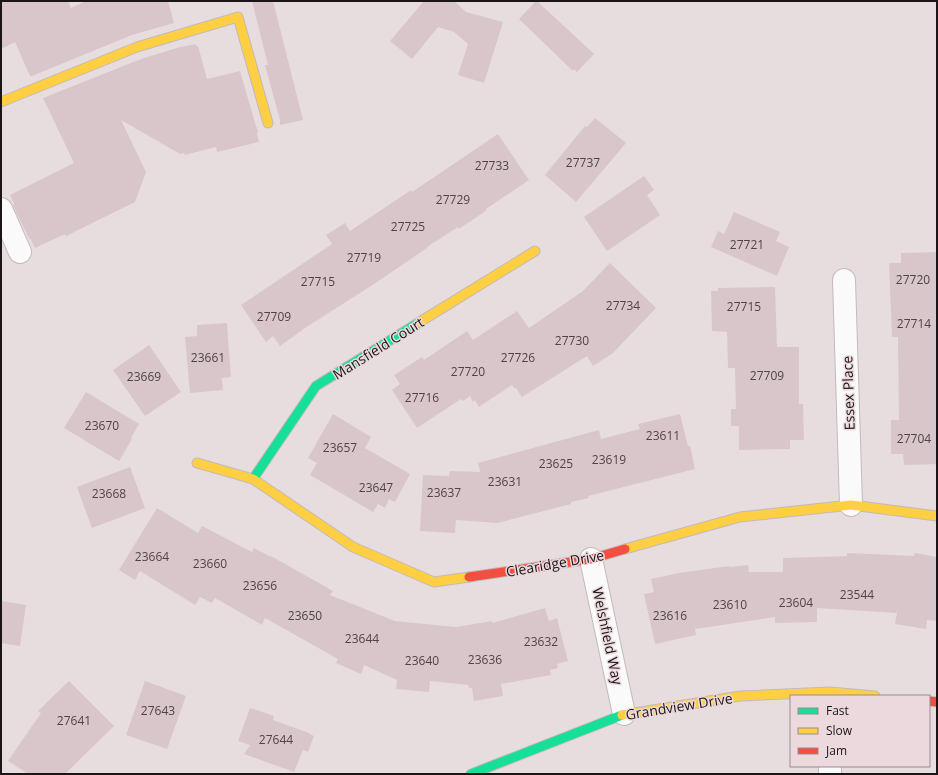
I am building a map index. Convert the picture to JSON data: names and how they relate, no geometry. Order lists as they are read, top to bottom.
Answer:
{
  "streets": {
    "street": [
      "Mansfield Court",
      "Essex Place",
      "Clearidge Drive",
      "Welshfield Way",
      "Grandview Drive"
    ]
  },
  "crossings": [
    ["Mansfield Court", "Clearidge Drive"],
    ["Essex Place", "Clearidge Drive"],
    ["Clearidge Drive", "Welshfield Way"],
    ["Welshfield Way", "Grandview Drive"]
  ],
  "house_numbers": [
    "27737",
    "27733",
    "27729",
    "27725",
    "27721",
    "27719",
    "27720",
    "27715",
    "27734",
    "27715",
    "27709",
    "27714",
    "27730",
    "23661",
    "27726",
    "27720",
    "27709",
    "23669",
    "27716",
    "23670",
    "23611",
    "27704",
    "23657",
    "23619",
    "23625",
    "23631",
    "23647",
    "23637",
    "23668",
    "23664",
    "23660",
    "23656",
    "23544",
    "23604",
    "23610",
    "23650",
    "23616",
    "23644",
    "23632",
    "23636",
    "23640",
    "27643",
    "27641",
    "27644"
  ],
  "legend": ["Fast", "Slow", "Jam"]
}
